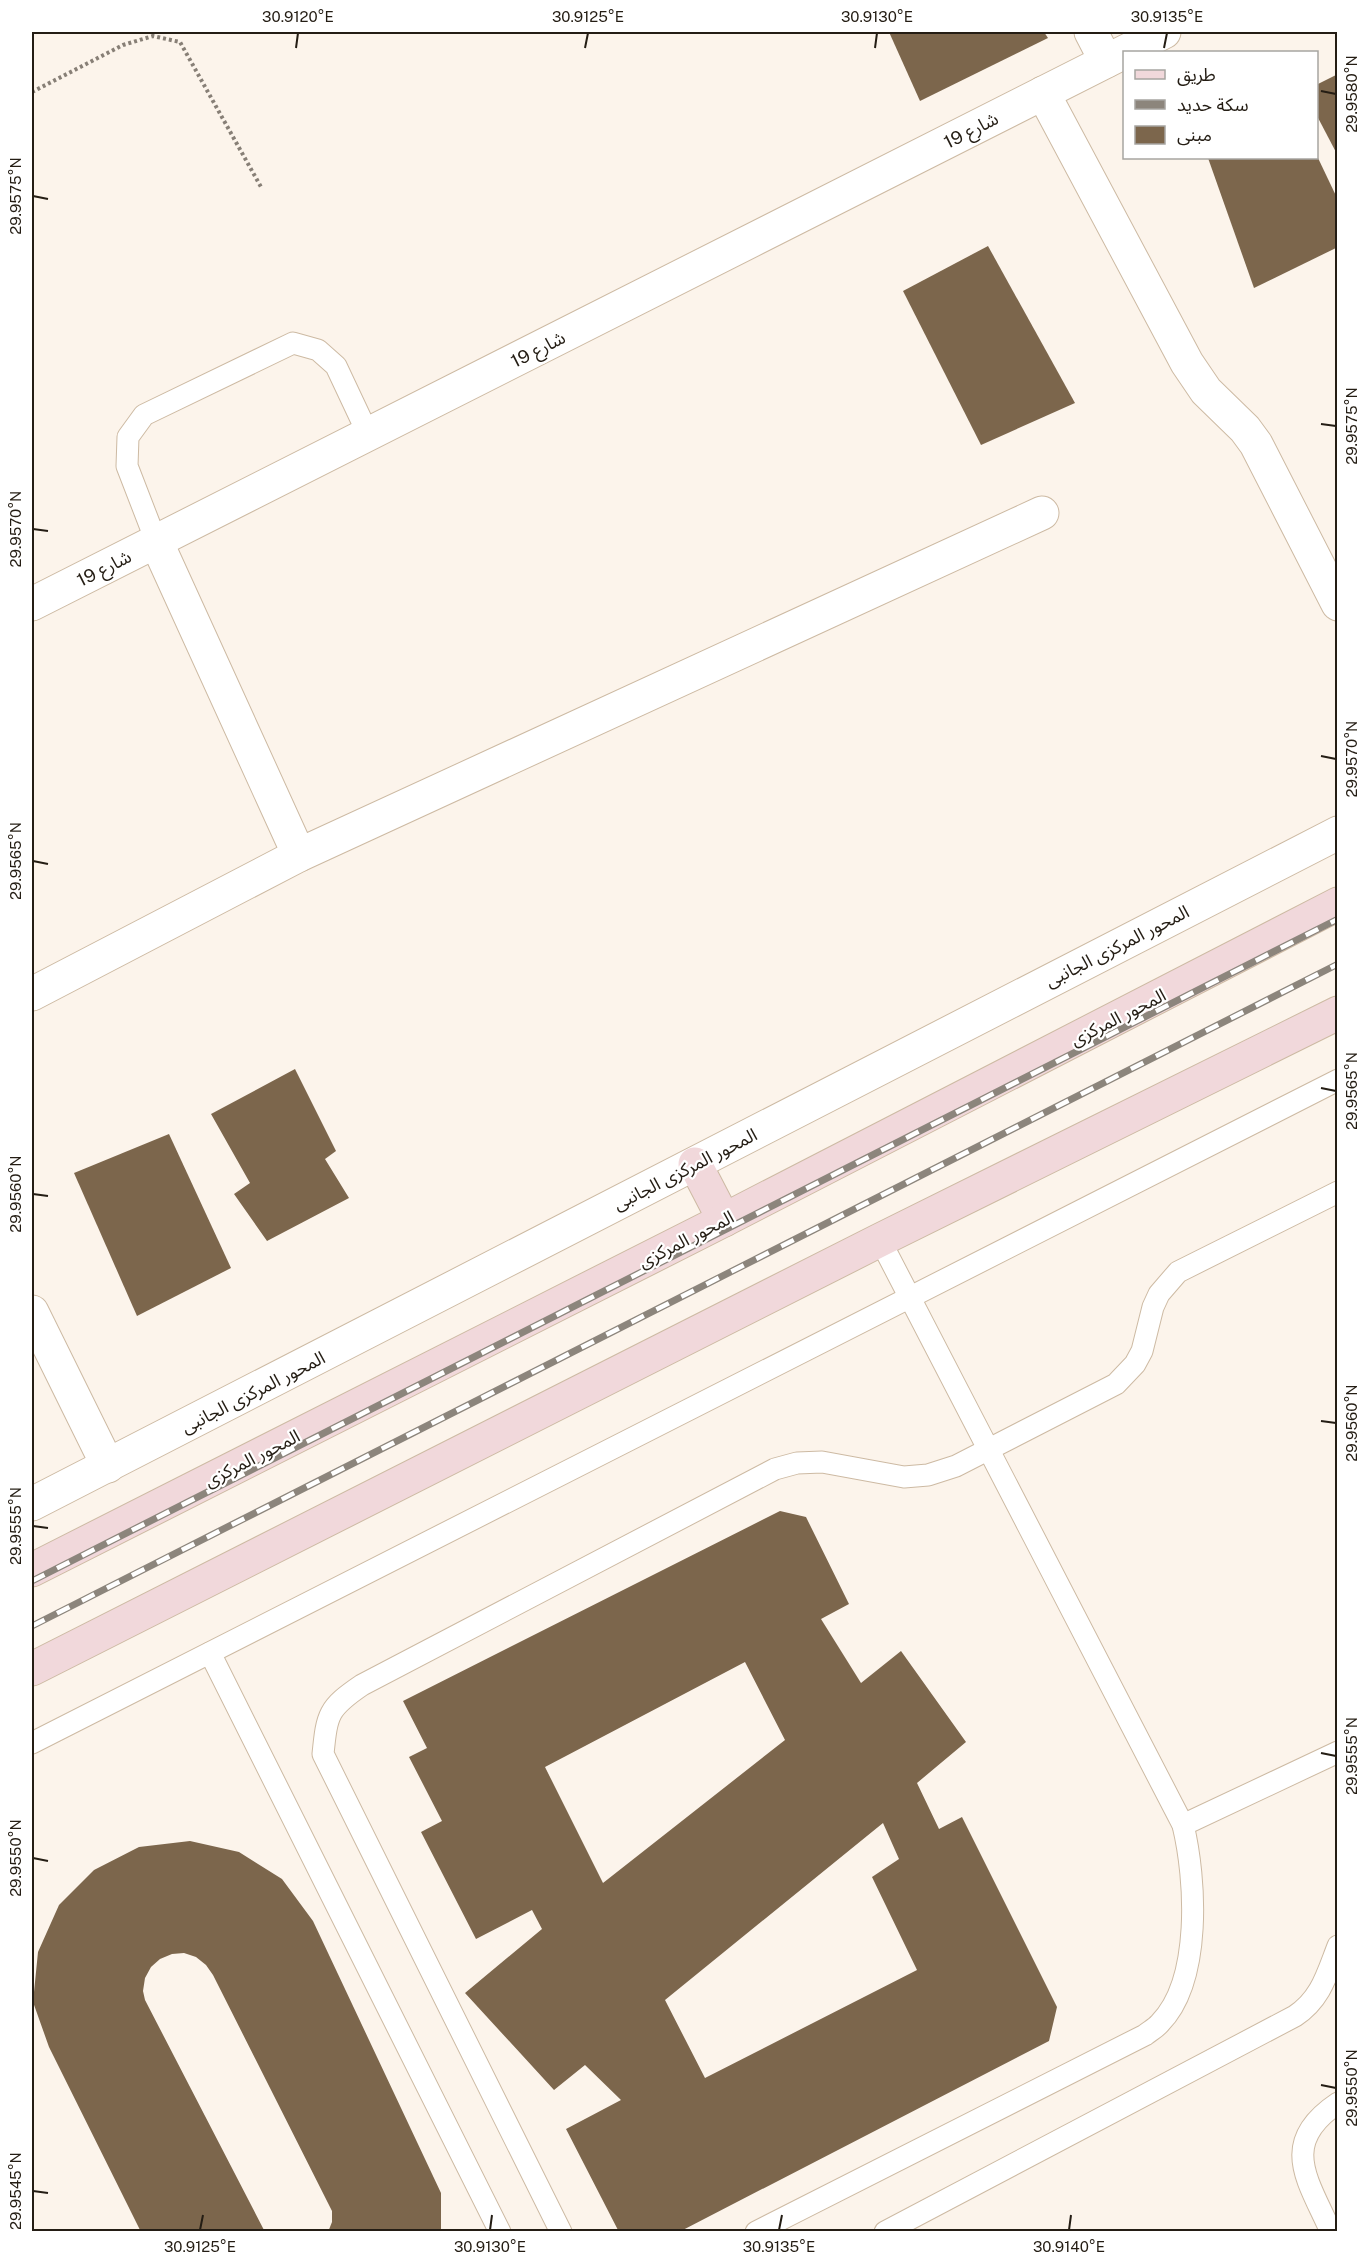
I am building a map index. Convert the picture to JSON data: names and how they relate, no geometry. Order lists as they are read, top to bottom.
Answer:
{
  "streets": {
    "main road": ["المحور المركزى"],
    "street": ["شارع 19", "المحور المركزى الجانبى"]
  },
  "legend": ["طريق", "سكة حديد", "مبنى"],
  "coordinates": [
    "30.9120°E",
    "30.9125°E",
    "30.9130°E",
    "30.9135°E",
    "29.9580°N",
    "29.9575°N",
    "29.9570°N",
    "29.9565°N",
    "29.9560°N",
    "29.9555°N",
    "29.9550°N",
    "29.9545°N",
    "30.9140°E"
  ]
}
